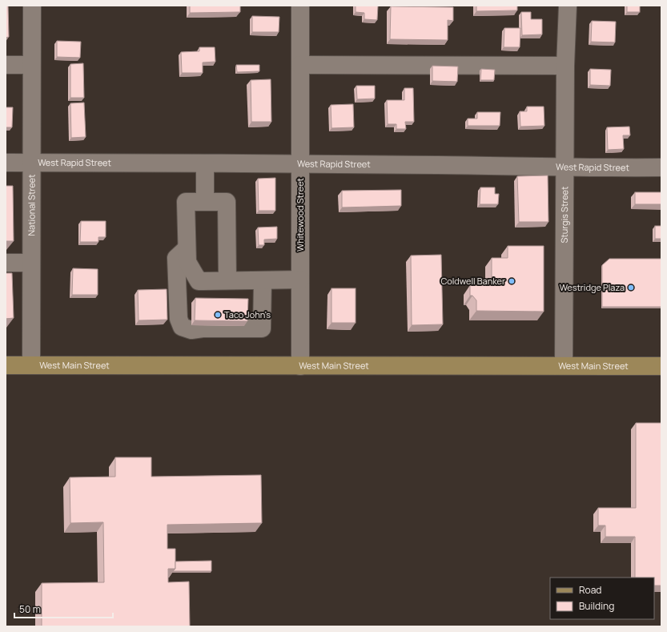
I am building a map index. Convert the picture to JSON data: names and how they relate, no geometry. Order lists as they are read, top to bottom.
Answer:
{
  "streets": {
    "main road": ["West Main Street"],
    "street": [
      "West Rapid Street",
      "National Street",
      "Whitewood Street",
      "Sturgis Street"
    ]
  },
  "crossings": [
    ["West Rapid Street", "National Street"],
    ["West Rapid Street", "Whitewood Street"],
    ["West Rapid Street", "Sturgis Street"],
    ["National Street", "West Main Street"],
    ["Whitewood Street", "West Main Street"],
    ["Sturgis Street", "West Main Street"]
  ],
  "places": ["Coldwell Banker", "Westridge Plaza", "Taco John's"],
  "legend": ["Road", "Building"],
  "scale_bar": "50 m"
}
